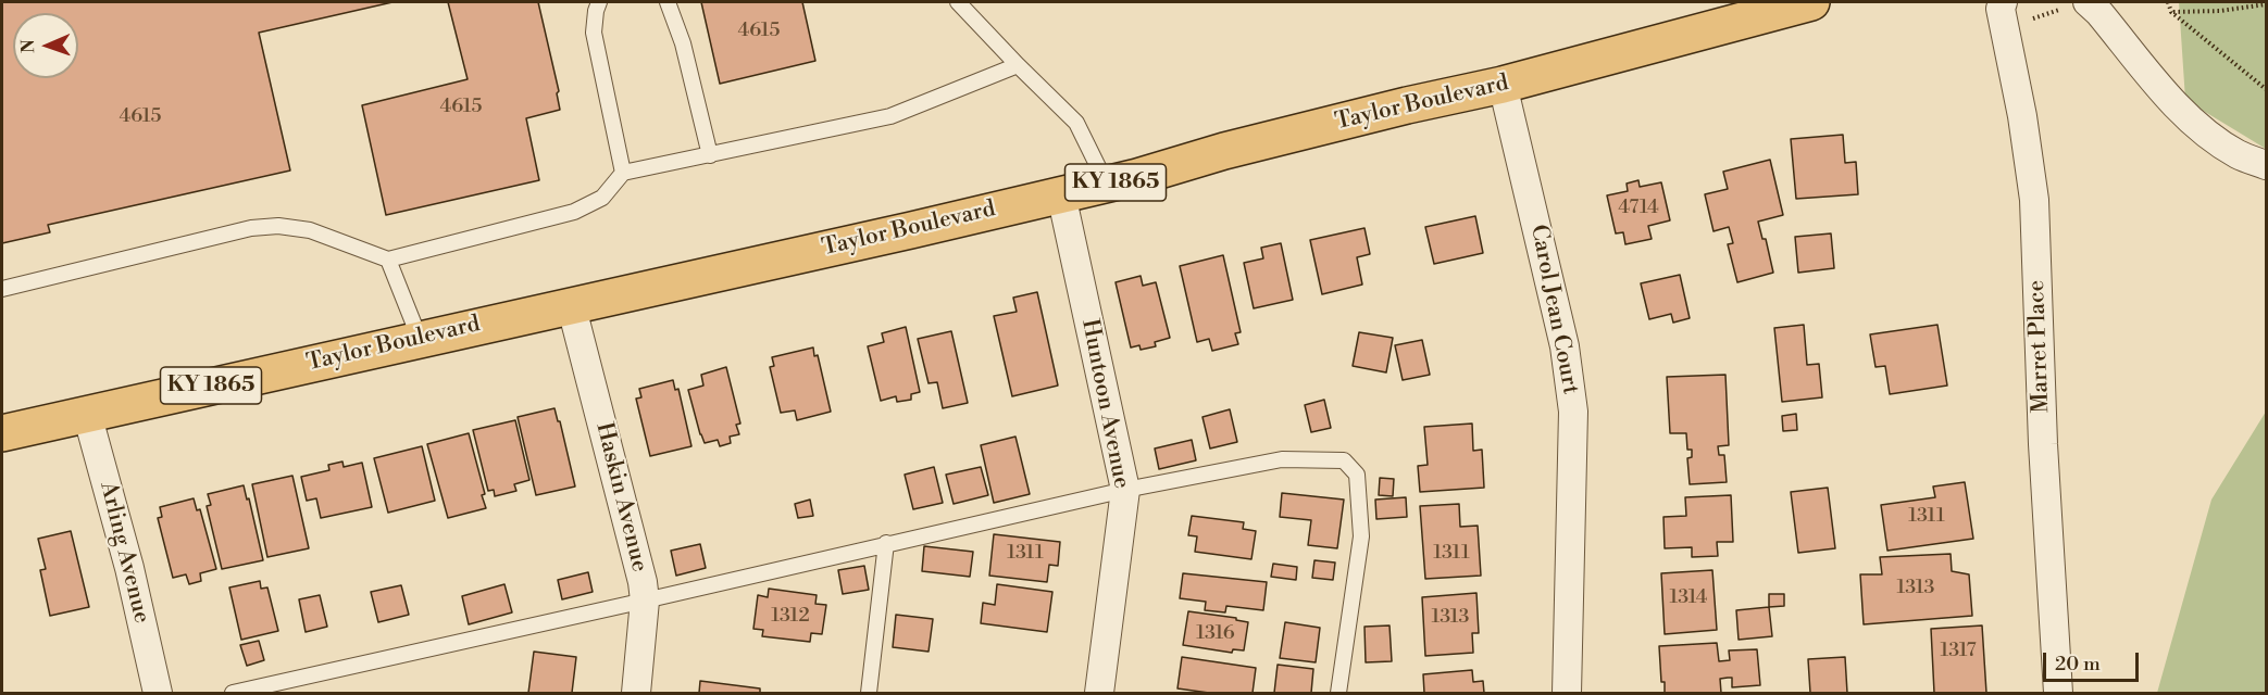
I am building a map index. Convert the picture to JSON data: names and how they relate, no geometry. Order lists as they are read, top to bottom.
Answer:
{
  "streets": {
    "main road": ["Taylor Boulevard", "KY 1865"],
    "street": [
      "Carol Jean Court",
      "Marret Place",
      "Huntoon Avenue",
      "Haskin Avenue",
      "Arling Avenue"
    ]
  },
  "crossings": [
    ["Taylor Boulevard", "Carol Jean Court"],
    ["Taylor Boulevard", "Huntoon Avenue"],
    ["Taylor Boulevard", "Haskin Avenue"],
    ["Taylor Boulevard", "Arling Avenue"]
  ],
  "house_numbers": [
    "4615",
    "4615",
    "4615",
    "4714",
    "1311",
    "1311",
    "1311",
    "1313",
    "1314",
    "1312",
    "1313",
    "1316",
    "1317"
  ],
  "scale_bar": "20 m",
  "north": "left"
}
